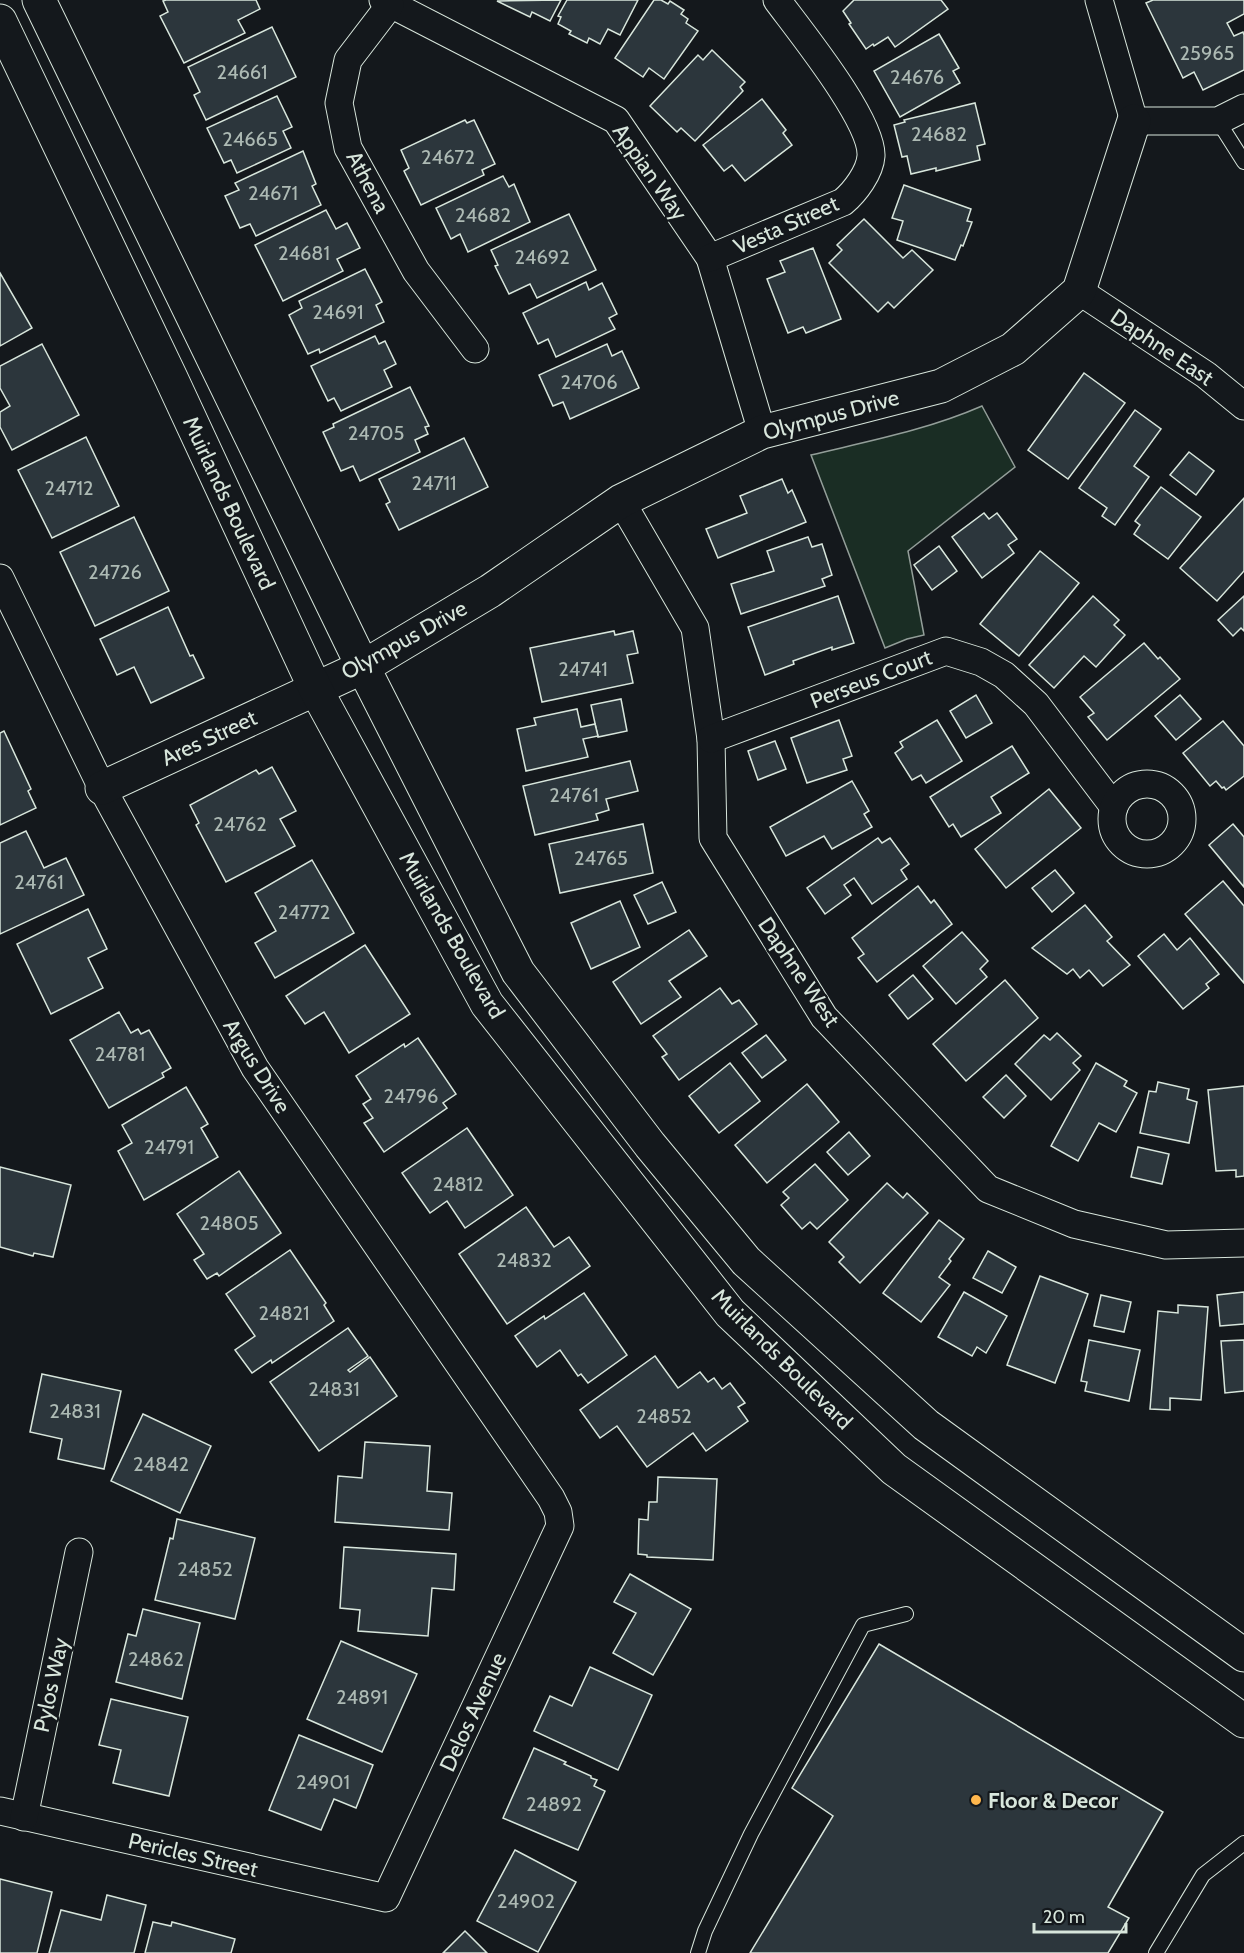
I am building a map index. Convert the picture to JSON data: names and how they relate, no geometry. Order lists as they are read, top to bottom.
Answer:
{
  "streets": {
    "main road": ["Olympus Drive", "Muirlands Boulevard", "Ares Street"],
    "street": [
      "Appian Way",
      "Athena",
      "Vesta Street",
      "Daphne East",
      "Perseus Court",
      "Daphne West",
      "Argus Drive",
      "Pylos Way",
      "Delos Avenue",
      "Pericles Street"
    ]
  },
  "crossings": [
    ["Appian Way", "Athena"],
    ["Appian Way", "Vesta Street"],
    ["Appian Way", "Olympus Drive"],
    ["Daphne East", "Olympus Drive"],
    ["Olympus Drive", "Muirlands Boulevard"],
    ["Olympus Drive", "Ares Street"],
    ["Olympus Drive", "Daphne West"],
    ["Muirlands Boulevard", "Ares Street"],
    ["Perseus Court", "Daphne West"],
    ["Ares Street", "Argus Drive"],
    ["Argus Drive", "Delos Avenue"],
    ["Pylos Way", "Pericles Street"],
    ["Delos Avenue", "Pericles Street"]
  ],
  "places": ["Floor & Decor"],
  "house_numbers": [
    "25965",
    "24661",
    "24676",
    "24682",
    "24665",
    "24672",
    "24671",
    "24682",
    "24681",
    "24692",
    "24691",
    "24706",
    "24705",
    "24711",
    "24712",
    "24726",
    "24741",
    "24761",
    "24762",
    "24765",
    "24761",
    "24772",
    "24781",
    "24796",
    "24791",
    "24812",
    "24805",
    "24832",
    "24821",
    "24831",
    "24831",
    "24852",
    "24842",
    "24852",
    "24862",
    "24891",
    "24901",
    "24892",
    "24902"
  ],
  "scale_bar": "20 m"
}
